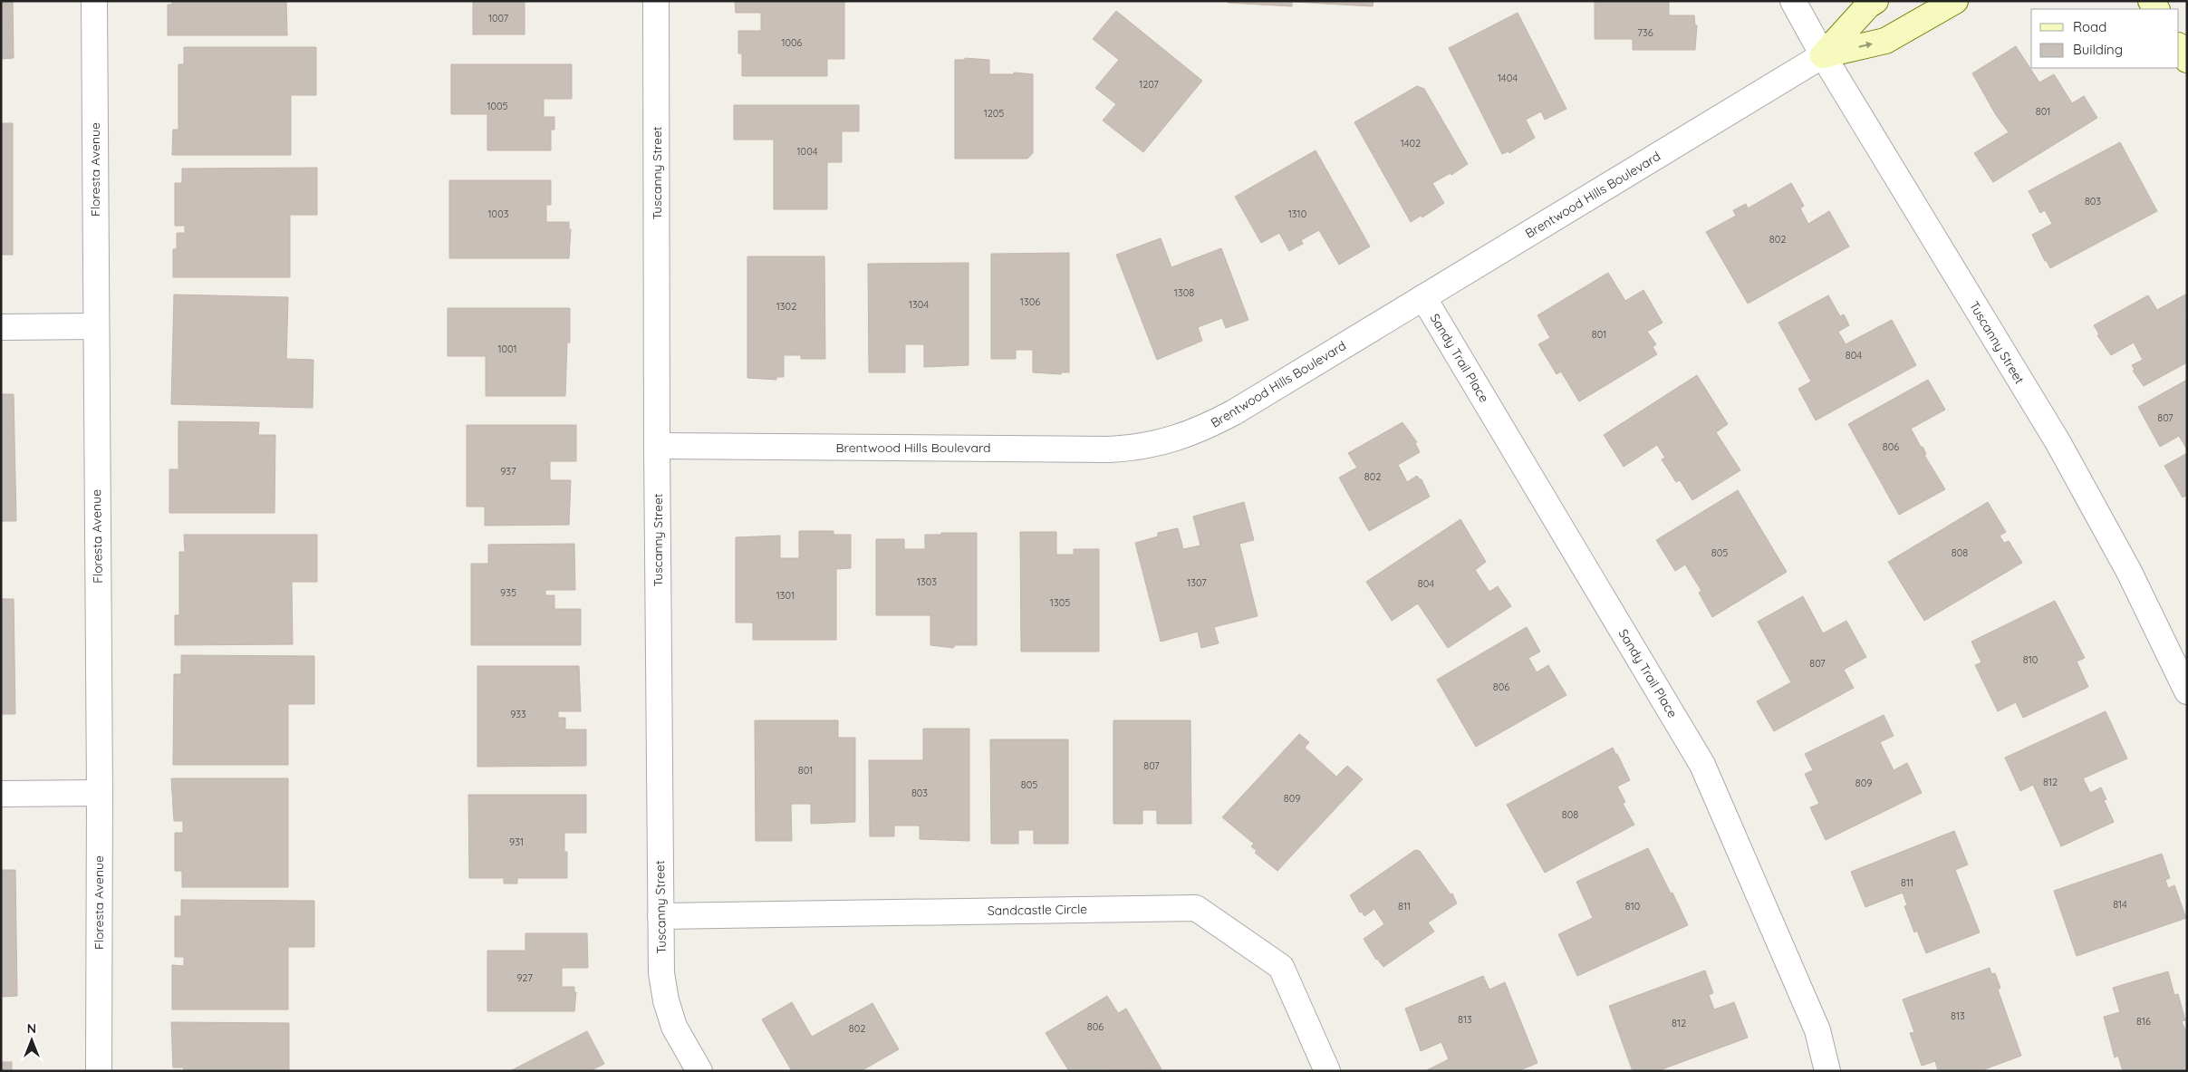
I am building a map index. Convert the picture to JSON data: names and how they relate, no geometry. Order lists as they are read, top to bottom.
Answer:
{
  "streets": {
    "street": [
      "Floresta Avenue",
      "Tuscanny Street",
      "Brentwood Hills Boulevard",
      "Sandy Trail Place",
      "Sandcastle Circle"
    ]
  },
  "crossings": [
    ["Tuscanny Street", "Brentwood Hills Boulevard"],
    ["Tuscanny Street", "Sandcastle Circle"],
    ["Brentwood Hills Boulevard", "Sandy Trail Place"]
  ],
  "house_numbers": [
    "1007",
    "736",
    "1006",
    "1404",
    "1207",
    "1005",
    "801",
    "1205",
    "1402",
    "1004",
    "803",
    "1003",
    "1310",
    "802",
    "1308",
    "1306",
    "1304",
    "1302",
    "801",
    "1001",
    "804",
    "807",
    "806",
    "937",
    "802",
    "805",
    "808",
    "1303",
    "1307",
    "804",
    "935",
    "1301",
    "1305",
    "810",
    "807",
    "806",
    "933",
    "807",
    "801",
    "812",
    "809",
    "805",
    "803",
    "809",
    "808",
    "931",
    "811",
    "814",
    "811",
    "810",
    "927",
    "813",
    "813",
    "816",
    "812",
    "806",
    "802"
  ],
  "legend": ["Road", "Building"],
  "north": "top"
}
